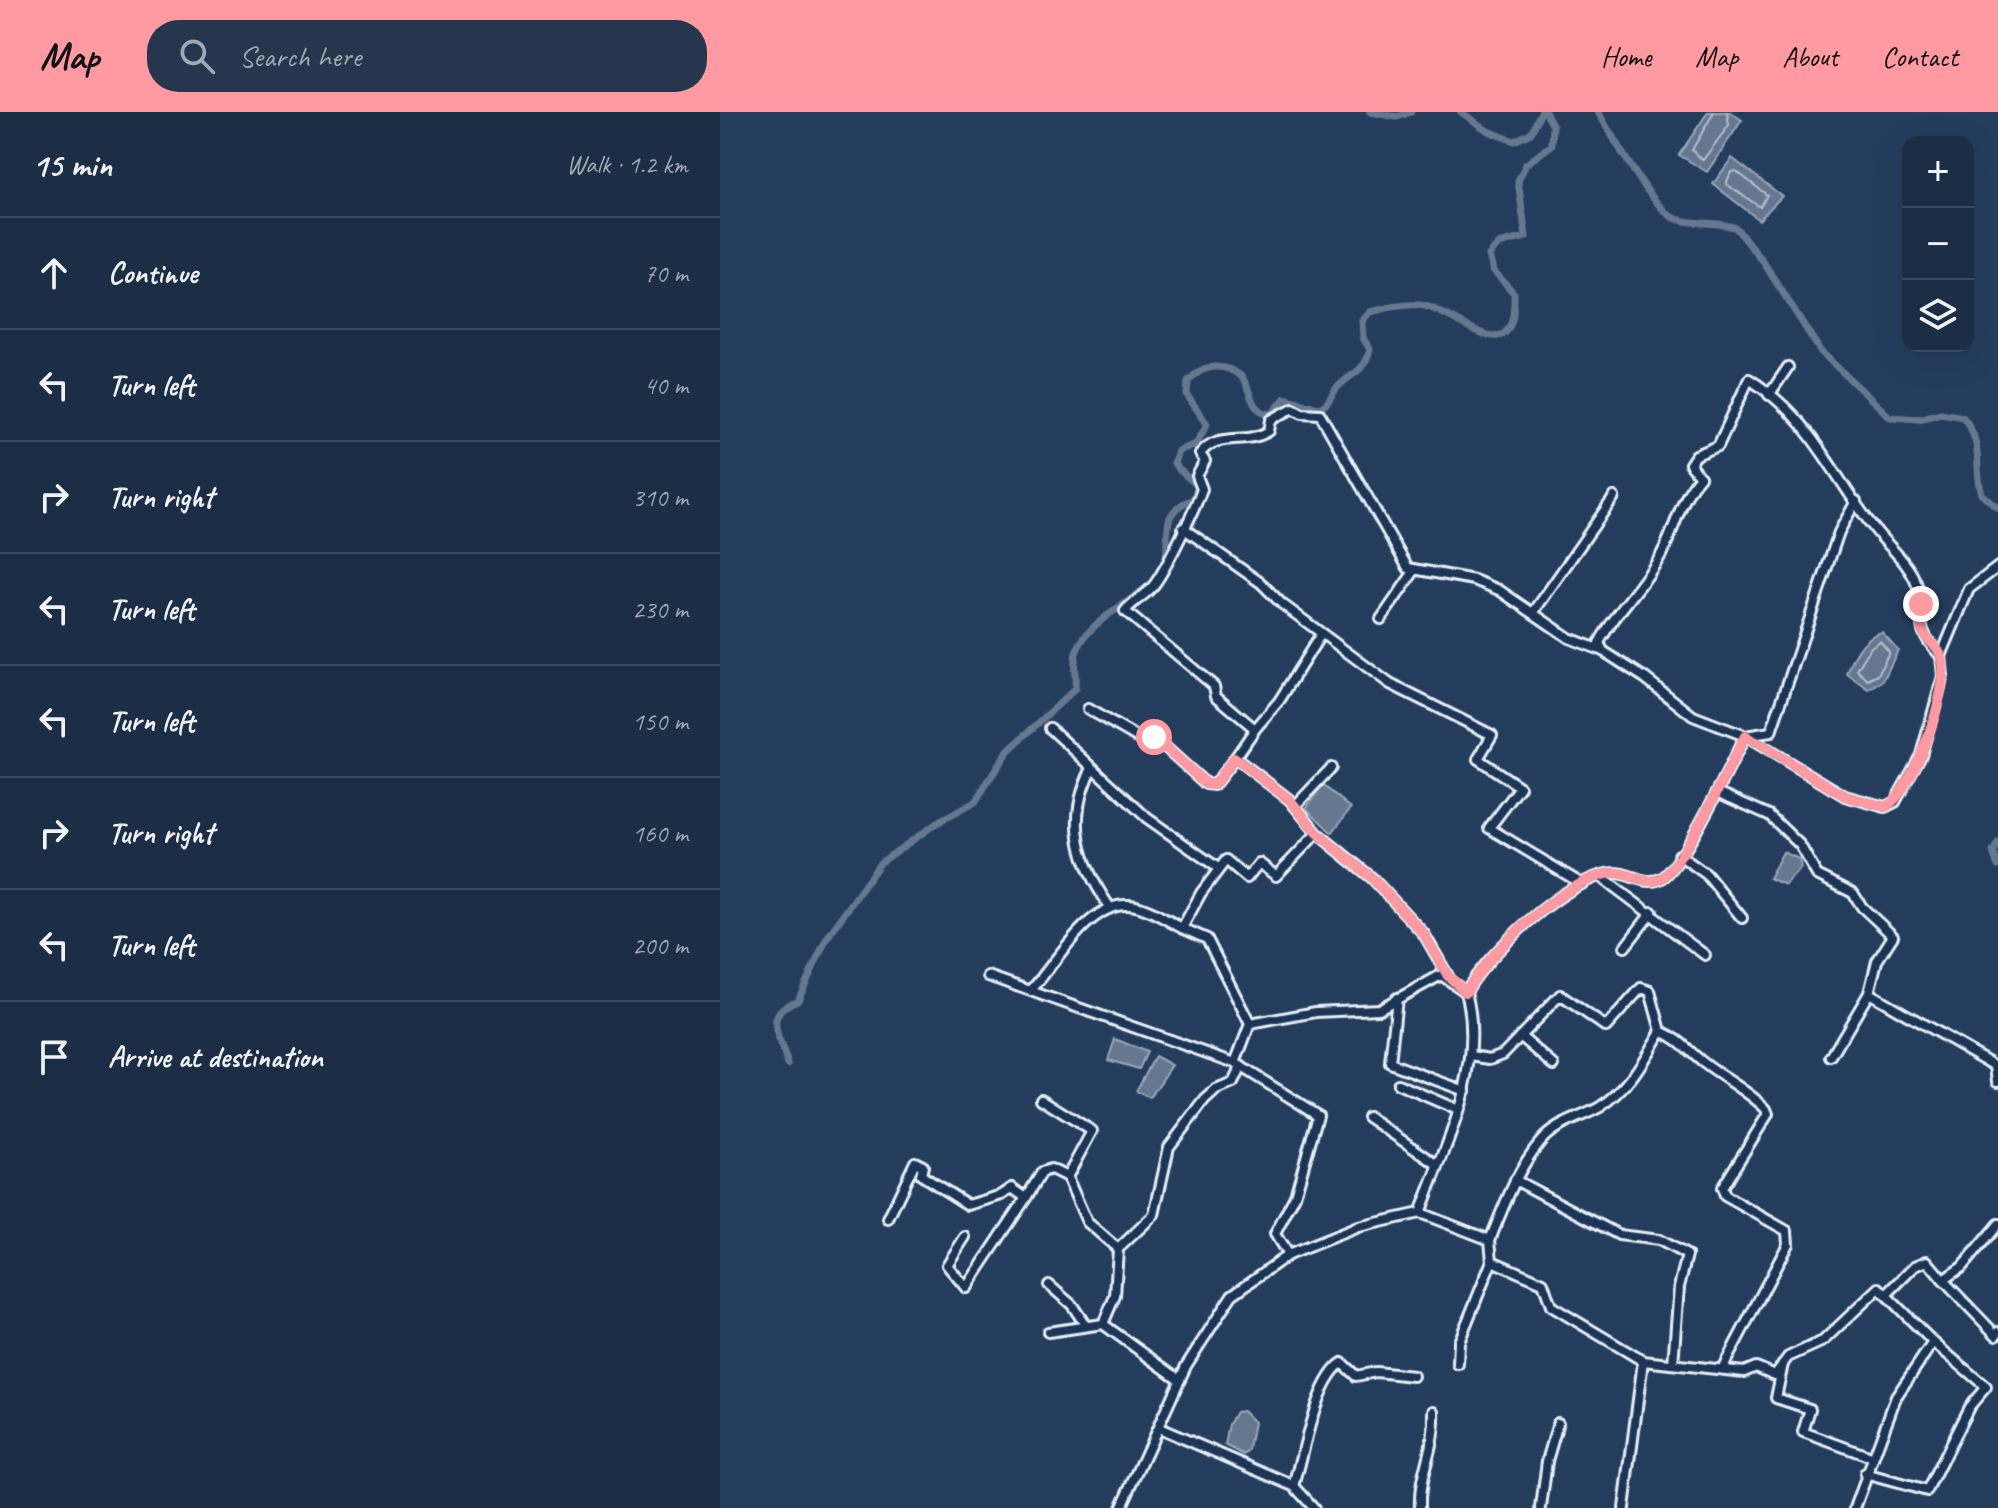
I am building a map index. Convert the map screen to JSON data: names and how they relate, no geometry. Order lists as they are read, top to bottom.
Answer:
{
  "page": {
    "header": "Map",
    "search": "Search here",
    "nav": [
      "Home",
      "Map",
      "About",
      "Contact"
    ],
    "heading": ["15 min", "Walk · 1.2 km"],
    "map_buttons": ["+", "−"],
    "list": [
      ["Continue", "70 m"],
      ["Turn left", "40 m"],
      ["Turn right", "310 m"],
      ["Turn left", "230 m"],
      ["Turn left", "150 m"],
      ["Turn right", "160 m"],
      ["Turn left", "200 m"],
      "Arrive at destination"
    ]
  }
}
